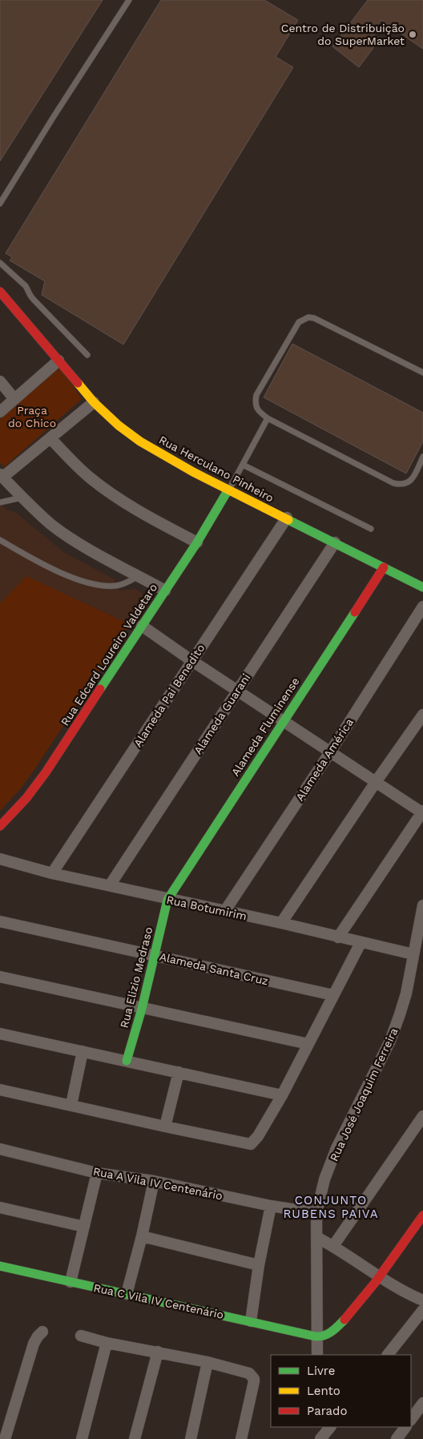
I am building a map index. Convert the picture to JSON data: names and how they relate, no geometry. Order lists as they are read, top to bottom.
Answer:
{
  "streets": {
    "street": [
      "Rua Herculano Pinheiro",
      "Rua Edcard Loureiro Valdetaro",
      "Alameda Pai Benedito",
      "Alameda Guarani",
      "Alameda Fluminense",
      "Alameda América",
      "Rua Botumirim",
      "Alameda Santa Cruz",
      "Rua Elizio Medraso",
      "Rua José Joaquim Ferreira",
      "Rua A Vila IV Centenário",
      "Rua C Vila IV Centenário"
    ]
  },
  "crossings": [
    ["Rua Herculano Pinheiro", "Rua Edcard Loureiro Valdetaro"],
    ["Rua Herculano Pinheiro", "Alameda Pai Benedito"],
    ["Rua Herculano Pinheiro", "Alameda Guarani"],
    ["Rua Herculano Pinheiro", "Alameda Fluminense"],
    ["Alameda Pai Benedito", "Rua Botumirim"],
    ["Alameda Guarani", "Rua Botumirim"],
    ["Alameda Fluminense", "Rua Botumirim"],
    ["Alameda Fluminense", "Rua Elizio Medraso"],
    ["Alameda América", "Rua Botumirim"],
    ["Rua Botumirim", "Rua Elizio Medraso"],
    ["Rua Botumirim", "Rua José Joaquim Ferreira"],
    ["Alameda Santa Cruz", "Rua Elizio Medraso"],
    ["Rua José Joaquim Ferreira", "Rua A Vila IV Centenário"],
    ["Rua José Joaquim Ferreira", "Rua C Vila IV Centenário"]
  ],
  "districts": ["CONJUNTO RUBENS PAIVA"],
  "parks": ["Praça do Chico"],
  "places": ["Centro de Distribuição do SuperMarket"],
  "legend": ["Livre", "Lento", "Parado"]
}
